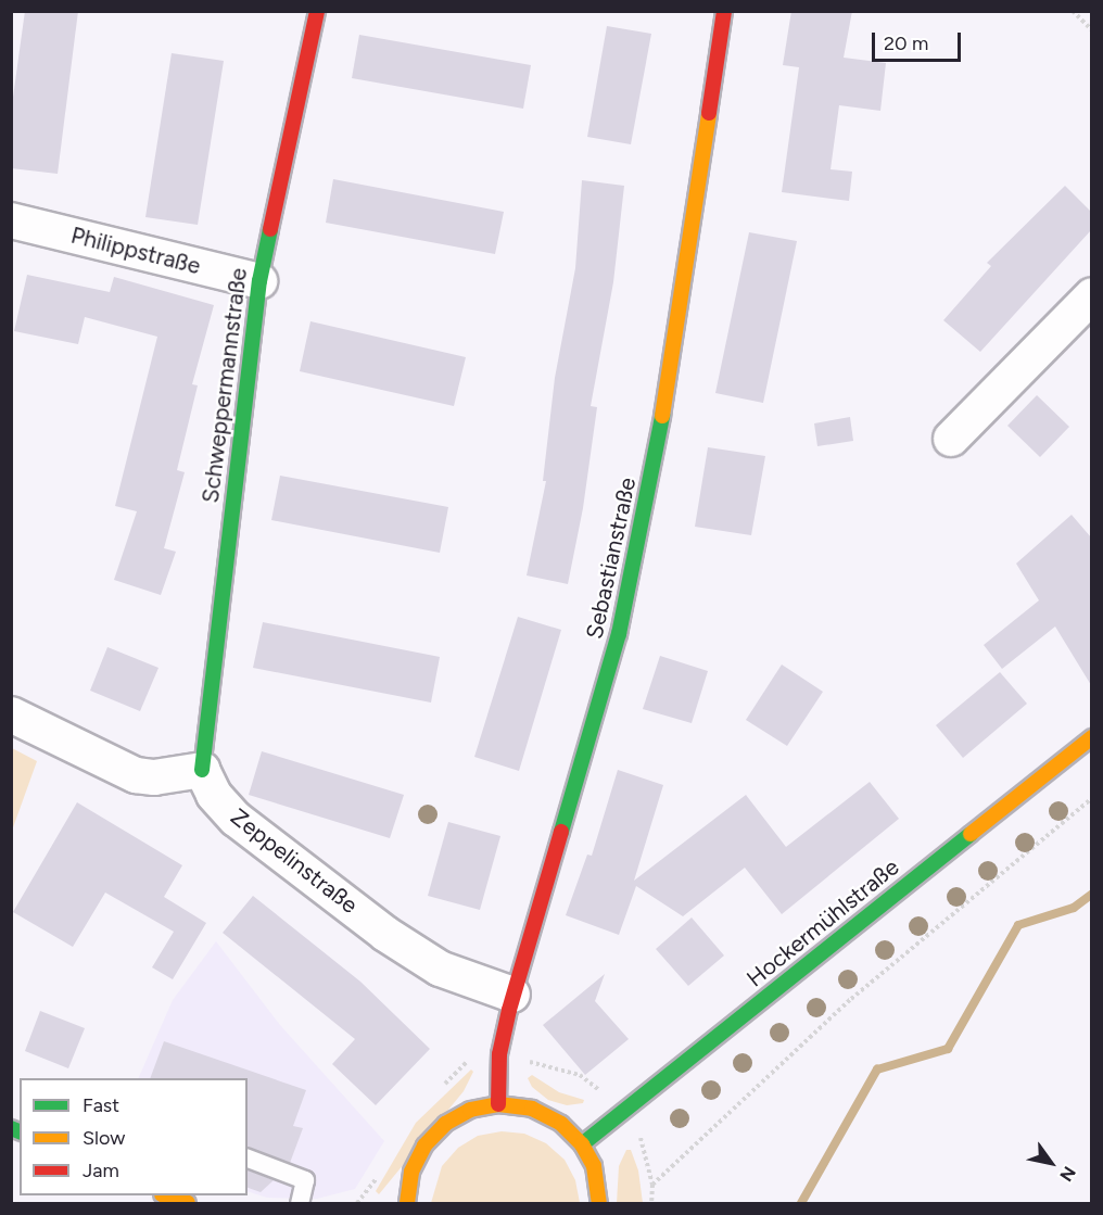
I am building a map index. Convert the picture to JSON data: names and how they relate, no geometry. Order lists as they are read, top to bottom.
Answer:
{
  "streets": {
    "street": [
      "Philippstraße",
      "Schweppermannstraße",
      "Sebastianstraße",
      "Zeppelinstraße",
      "Hockermühlstraße"
    ]
  },
  "crossings": [
    ["Philippstraße", "Schweppermannstraße"],
    ["Schweppermannstraße", "Zeppelinstraße"],
    ["Sebastianstraße", "Zeppelinstraße"]
  ],
  "legend": ["Fast", "Slow", "Jam"],
  "scale_bar": "20 m",
  "north": "bottom right"
}
